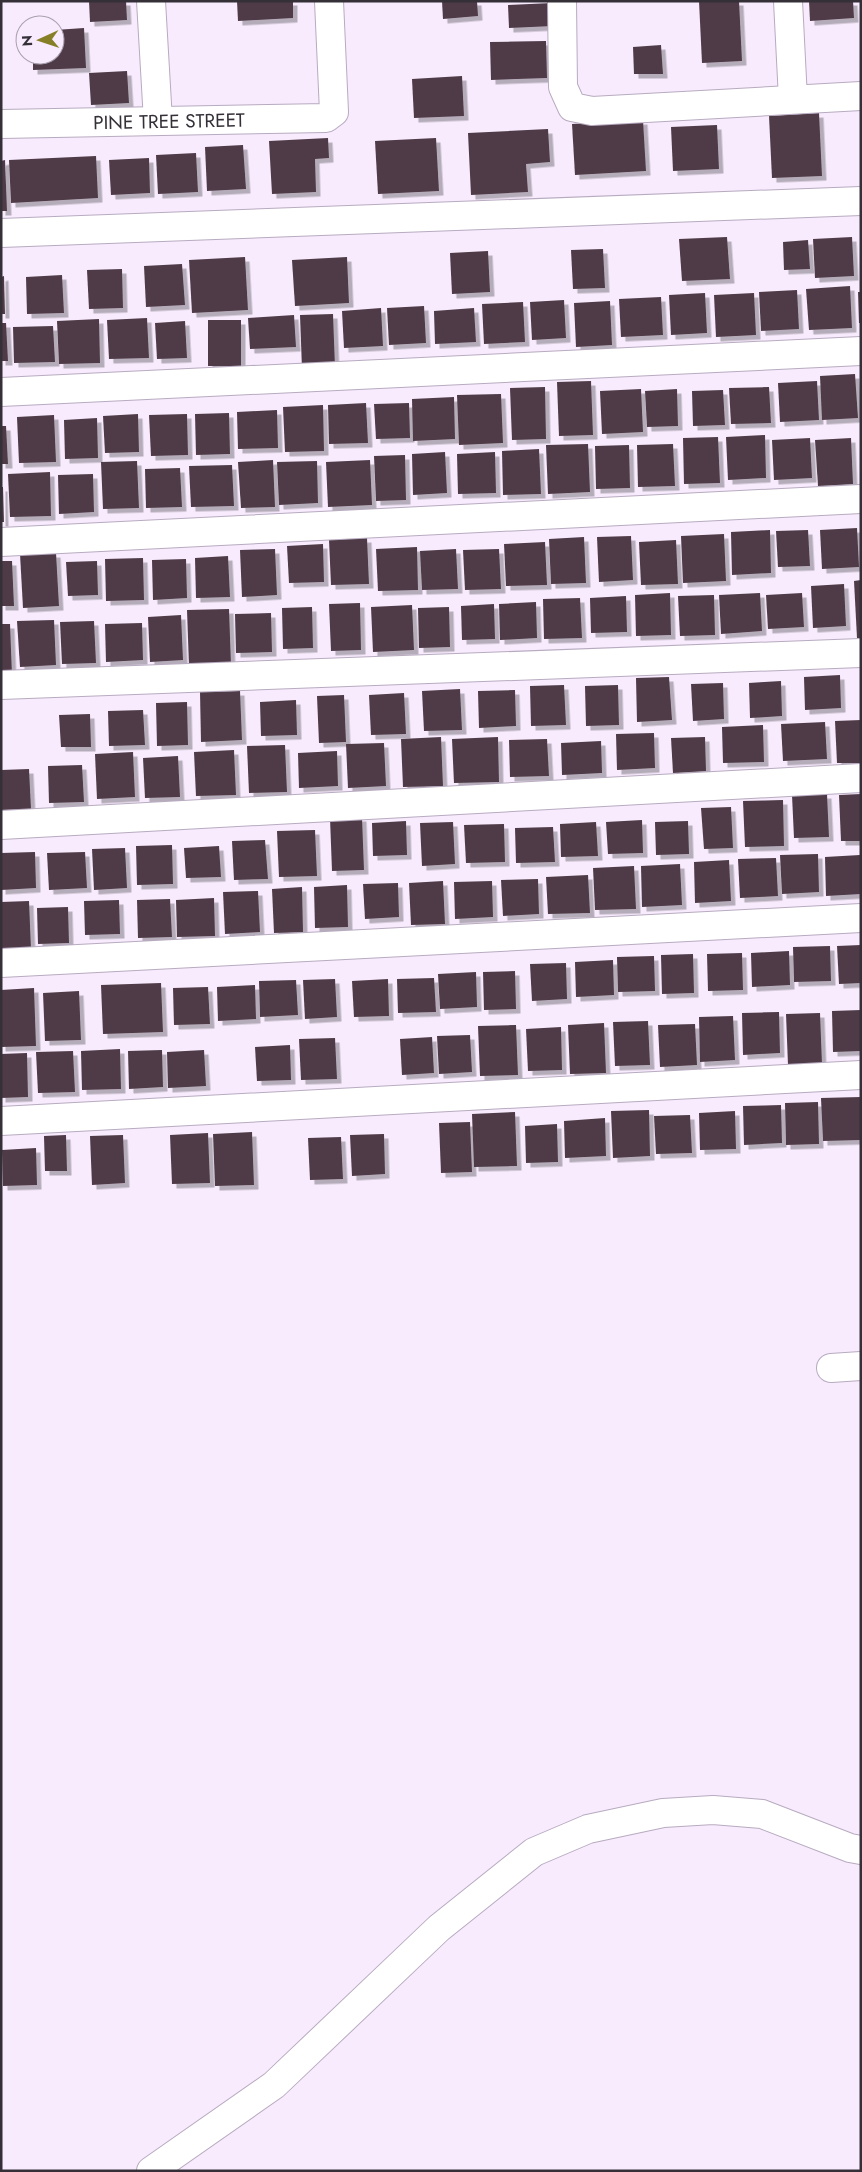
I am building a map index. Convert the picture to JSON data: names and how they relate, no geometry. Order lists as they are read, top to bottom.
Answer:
{
  "streets": {
    "street": ["PINE TREE STREET"]
  },
  "north": "left"
}
